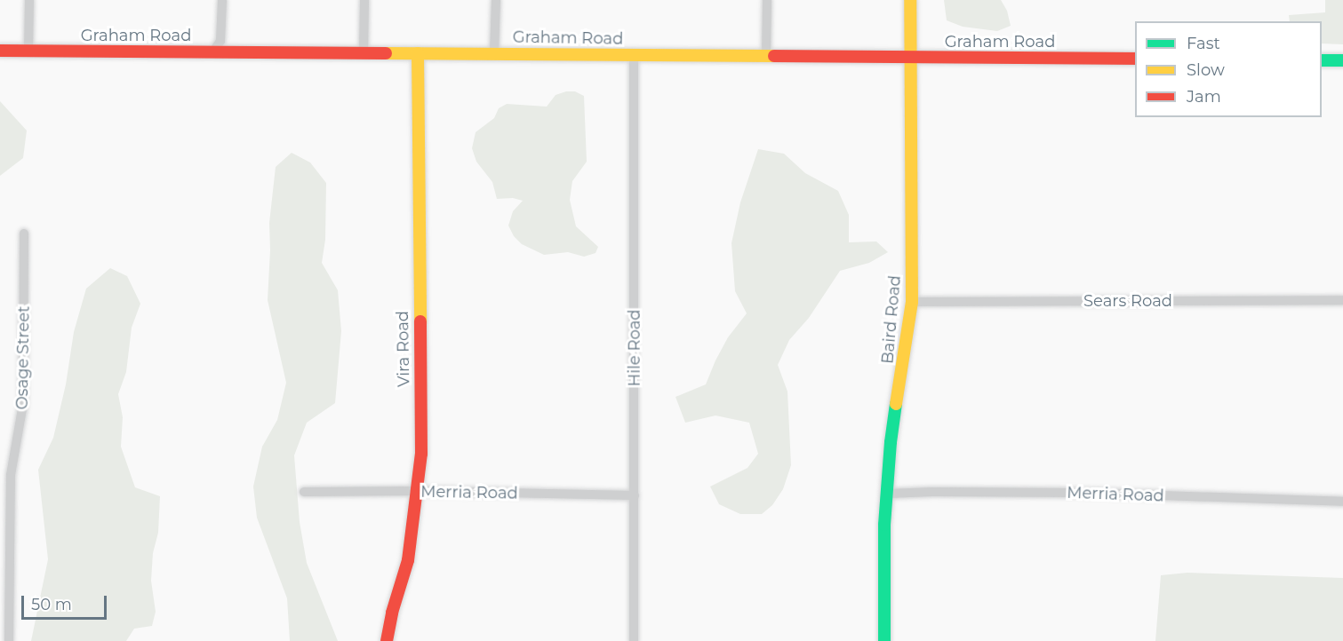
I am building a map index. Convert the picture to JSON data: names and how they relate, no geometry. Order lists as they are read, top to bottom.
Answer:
{
  "streets": {
    "street": [
      "Graham Road",
      "Sears Road",
      "Baird Road",
      "Hile Road",
      "Vira Road",
      "Osage Street",
      "Merria Road"
    ]
  },
  "crossings": [
    ["Graham Road", "Baird Road"],
    ["Graham Road", "Hile Road"],
    ["Graham Road", "Vira Road"],
    ["Sears Road", "Baird Road"],
    ["Baird Road", "Merria Road"],
    ["Hile Road", "Merria Road"],
    ["Vira Road", "Merria Road"]
  ],
  "legend": ["Fast", "Slow", "Jam"],
  "scale_bar": "50 m"
}
